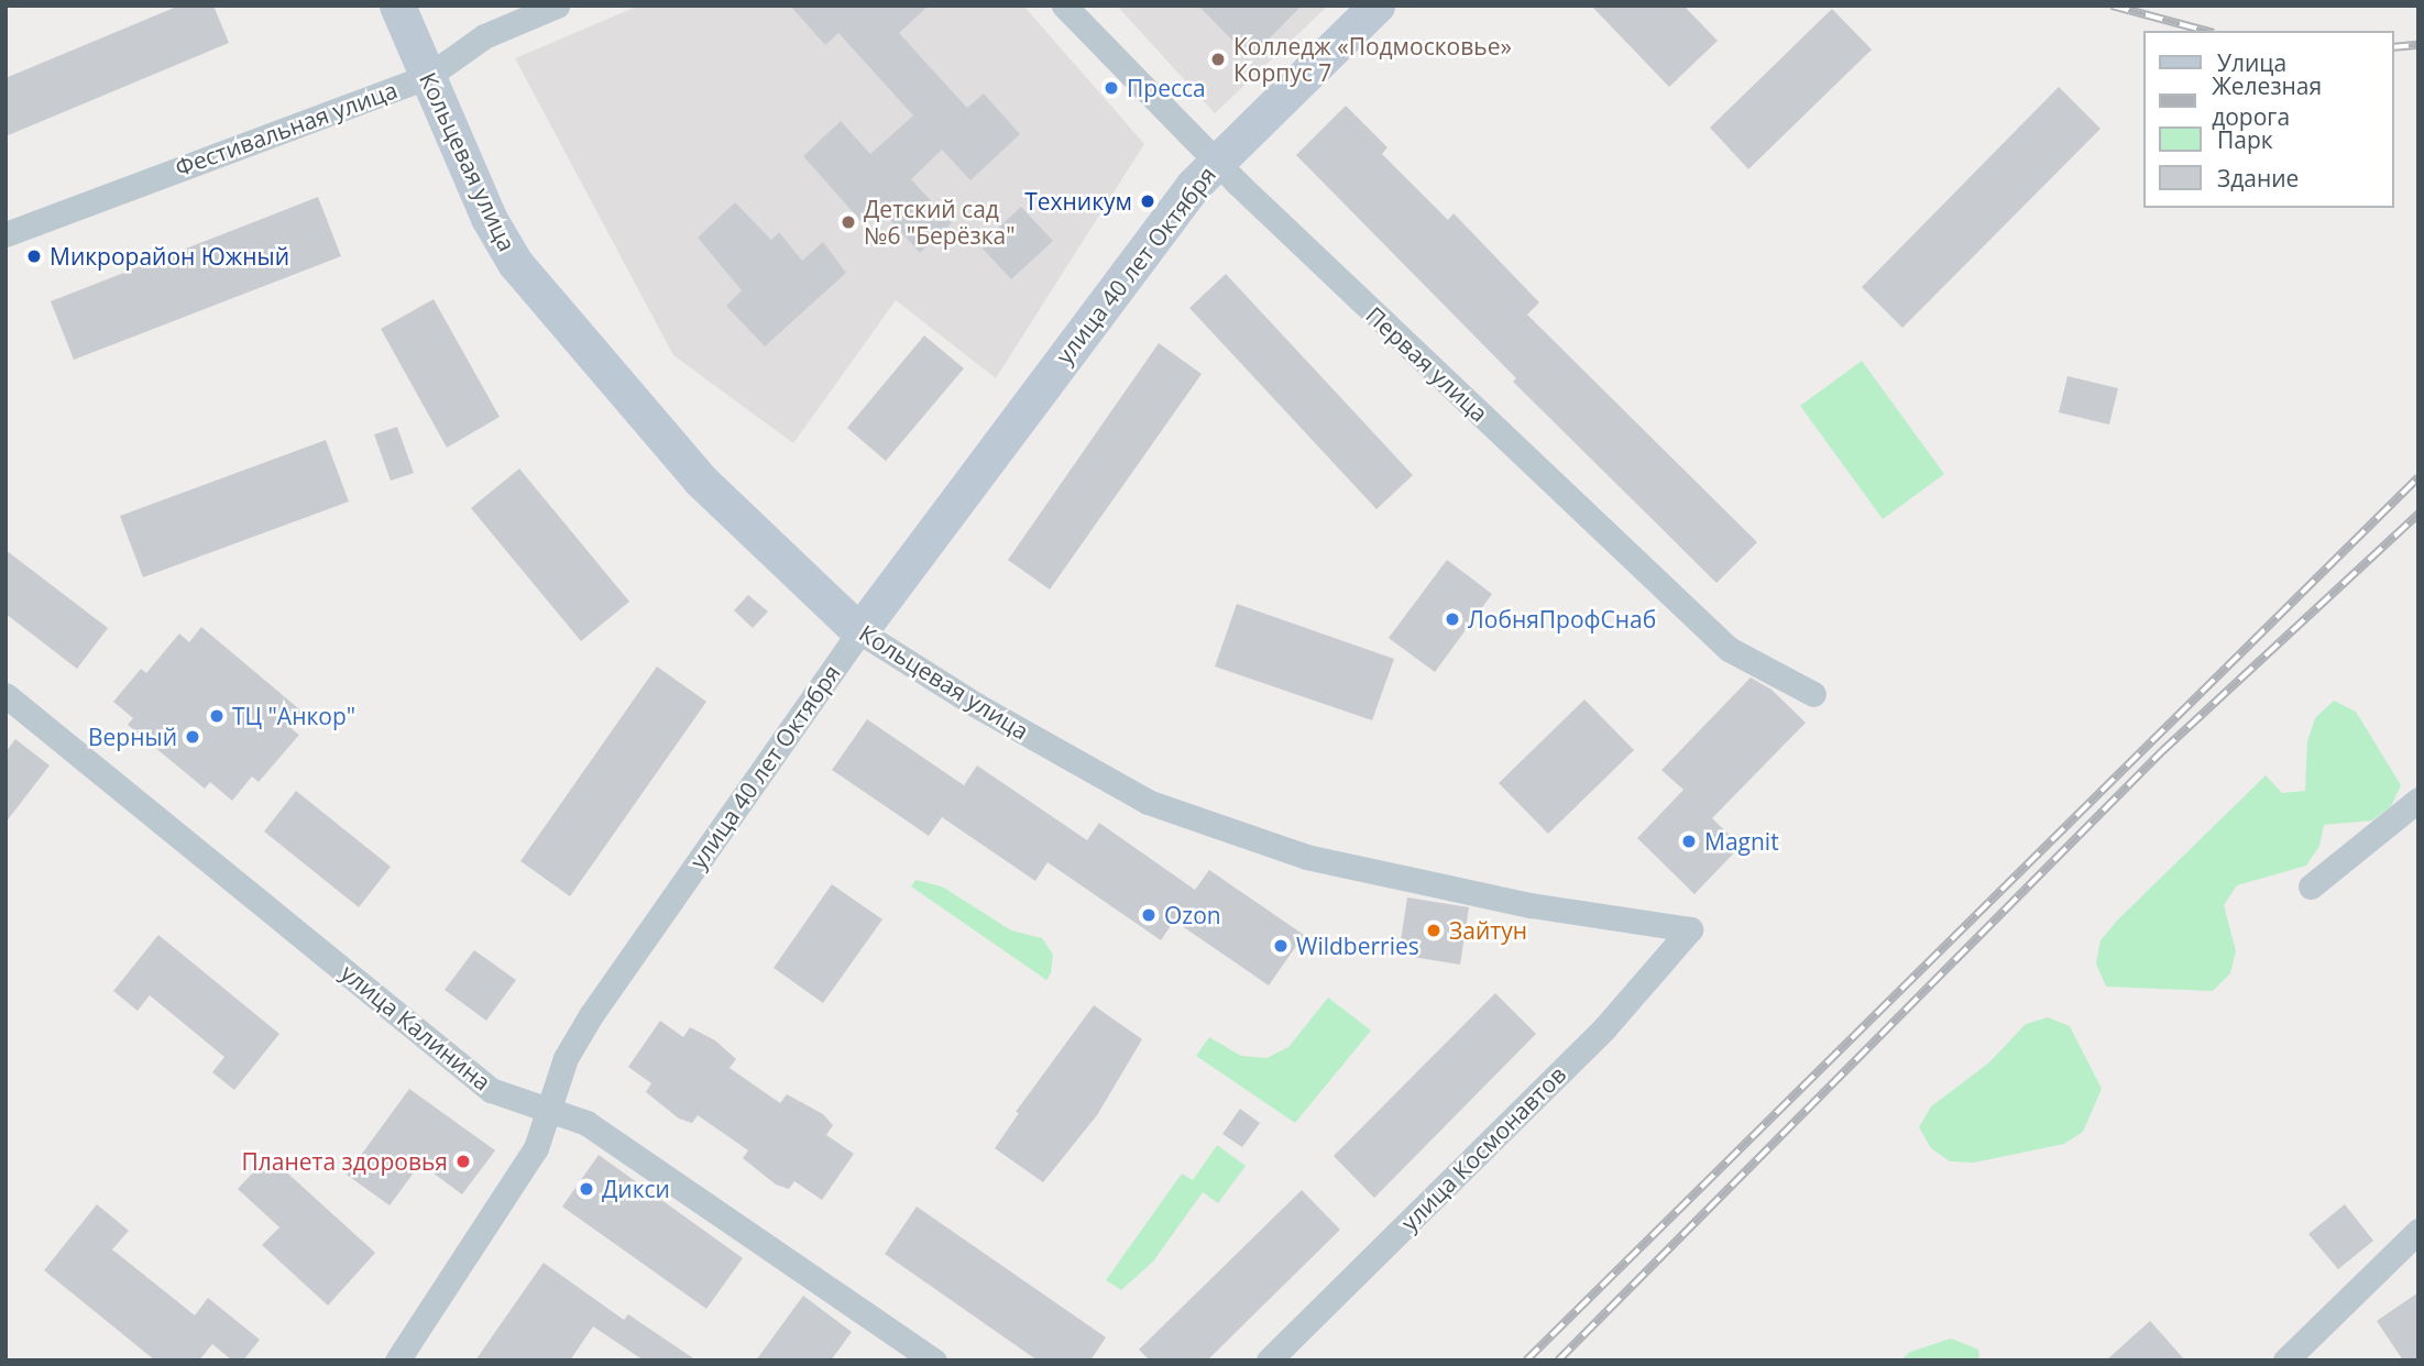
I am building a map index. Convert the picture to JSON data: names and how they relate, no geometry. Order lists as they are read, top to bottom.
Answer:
{
  "streets": {
    "street": [
      "Фестивальная улица",
      "Кольцевая улица",
      "улица 40 лет Октября",
      "Первая улица",
      "улица Калинина",
      "улица Космонавтов"
    ]
  },
  "crossings": [
    ["Фестивальная улица", "Кольцевая улица"],
    ["Кольцевая улица", "улица 40 лет Октября"],
    ["Кольцевая улица", "улица Космонавтов"],
    ["улица 40 лет Октября", "Первая улица"],
    ["улица 40 лет Октября", "улица Калинина"]
  ],
  "places": [
    "Колледж «Подмосковье» Корпус 7",
    "Пресса",
    "Техникум",
    "Детский сад №6 \"Берёзка\"",
    "Микрорайон Южный",
    "ЛобняПрофСнаб",
    "ТЦ \"Анкор\"",
    "Верный",
    "Magnit",
    "Ozon",
    "Зайтун",
    "Wildberries",
    "Планета здоровья",
    "Дикси"
  ],
  "legend": [
    "Улица",
    "Железная дорога",
    "Парк",
    "Здание"
  ]
}
